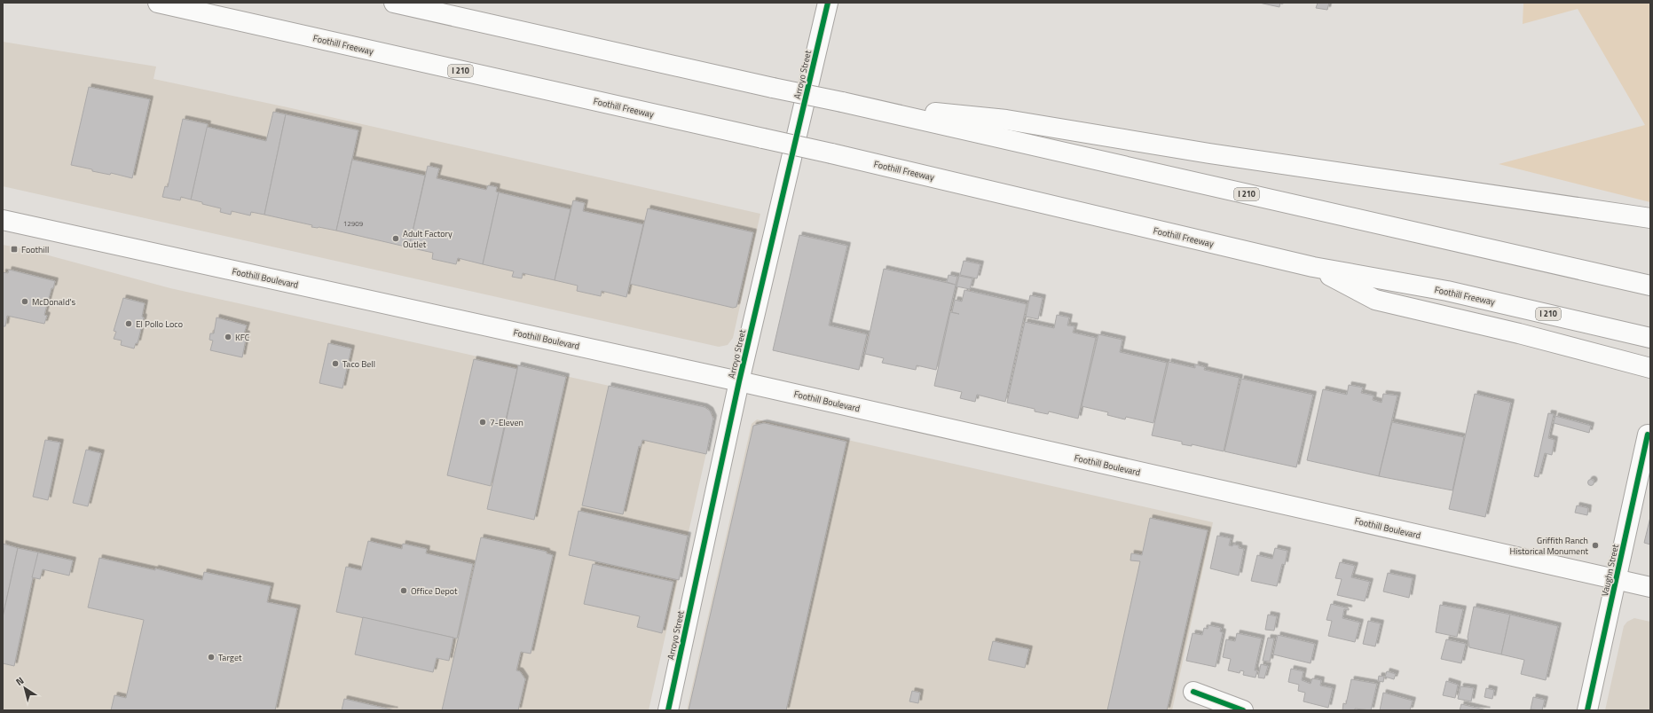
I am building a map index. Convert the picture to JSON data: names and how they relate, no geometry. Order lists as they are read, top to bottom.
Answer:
{
  "streets": {
    "main road": [
      "Foothill Freeway",
      "I 210",
      "Arroyo Street",
      "Foothill Boulevard",
      "Vaughn Street"
    ]
  },
  "crossings": [
    ["Arroyo Street", "Foothill Boulevard"],
    ["Foothill Boulevard", "Vaughn Street"]
  ],
  "places": {
    "other": [
      "Adult Factory Outlet",
      "McDonald's",
      "El Pollo Loco",
      "KFC",
      "Taco Bell",
      "7-Eleven",
      "Griffith Ranch Historical Monument",
      "Office Depot",
      "Target"
    ],
    "transit": ["Foothill"]
  },
  "house_numbers": ["12909"],
  "north": "top left"
}
